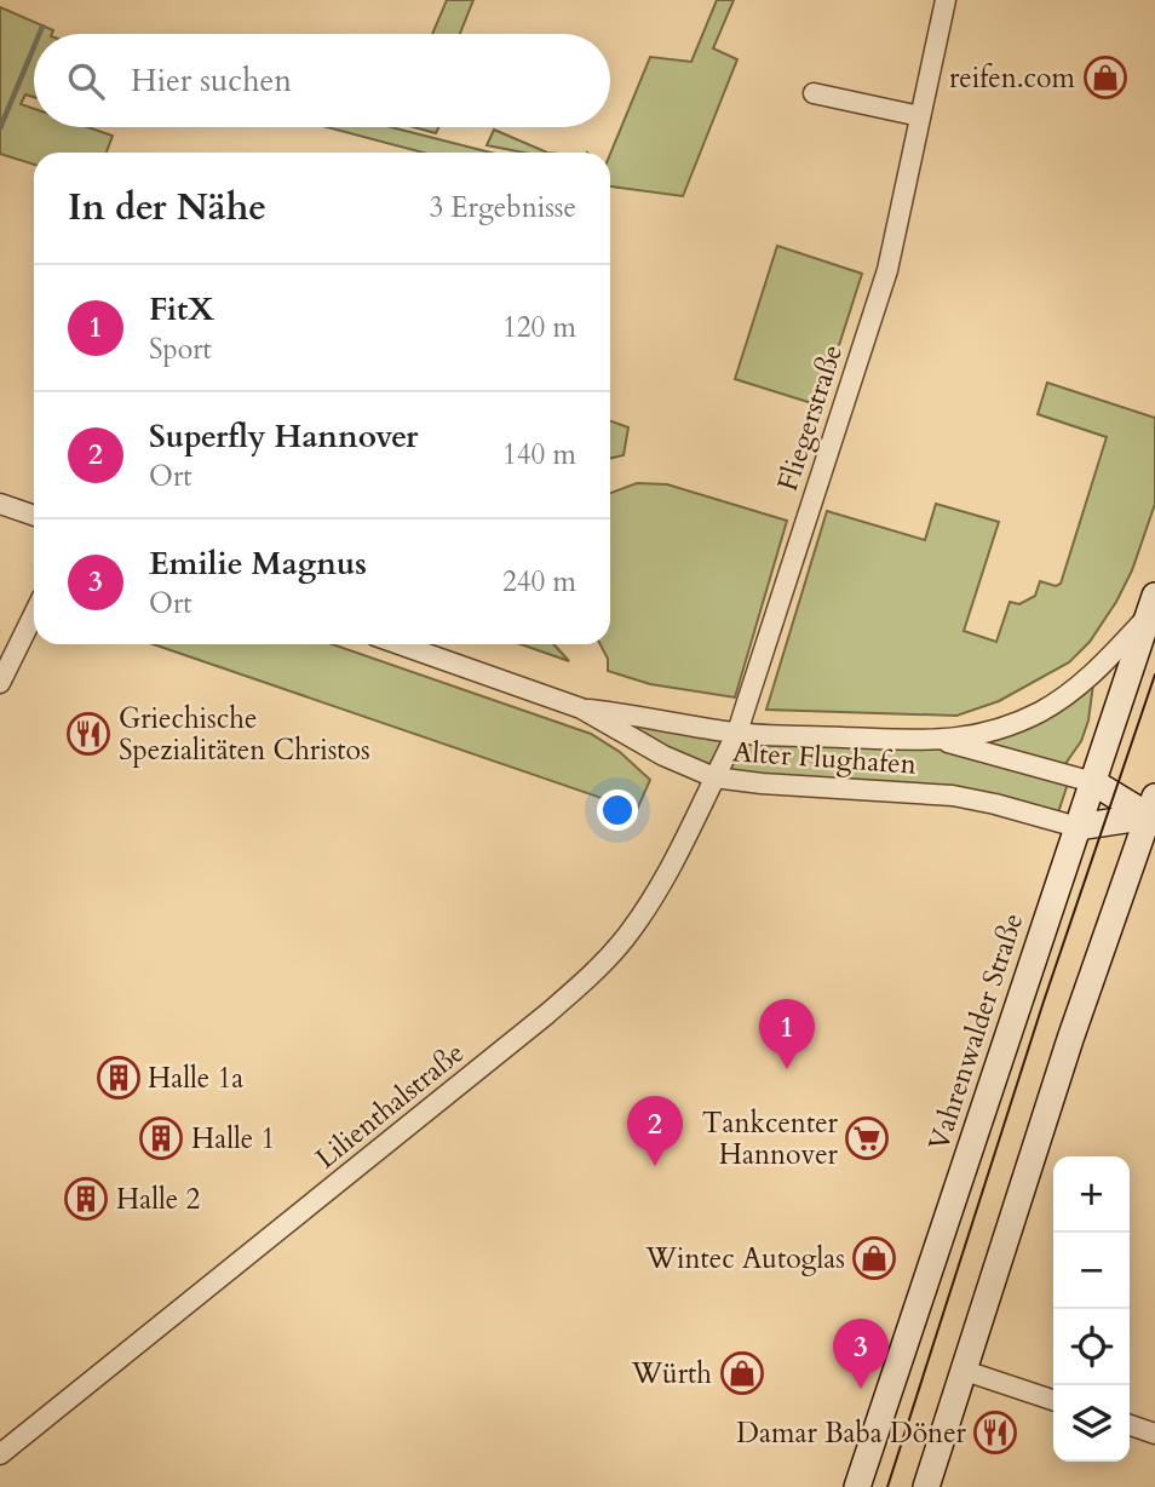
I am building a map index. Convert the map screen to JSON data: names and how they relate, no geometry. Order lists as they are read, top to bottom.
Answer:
{
  "streets": {
    "main road": ["Vahrenwalder Straße"],
    "street": ["Fliegerstraße", "Alter Flughafen", "Lilienthalstraße"]
  },
  "crossings": [
    ["Fliegerstraße", "Alter Flughafen"],
    ["Fliegerstraße", "Lilienthalstraße"],
    ["Alter Flughafen", "Vahrenwalder Straße"],
    ["Alter Flughafen", "Lilienthalstraße"]
  ],
  "places": {
    "shop": ["reifen.com", "Wintec Autoglas", "Würth"],
    "restaurant": ["Griechische Spezialitäten Christos", "Damar Baba Döner"],
    "building": ["Halle 1a", "Halle 1", "Halle 2"],
    "supermarket": ["Tankcenter Hannover"]
  },
  "page": {
    "search": "Hier suchen",
    "heading": ["In der Nähe", "3 Ergebnisse"],
    "list": [
      {
        "mark": "1",
        "name": "FitX",
        "note": "Sport",
        "value": "120 m"
      },
      {
        "mark": "2",
        "name": "Superfly Hannover",
        "note": "Ort",
        "value": "140 m"
      },
      {
        "mark": "3",
        "name": "Emilie Magnus",
        "note": "Ort",
        "value": "240 m"
      }
    ],
    "pins": ["1", "2", "3"],
    "map_buttons": ["+", "−"]
  }
}
